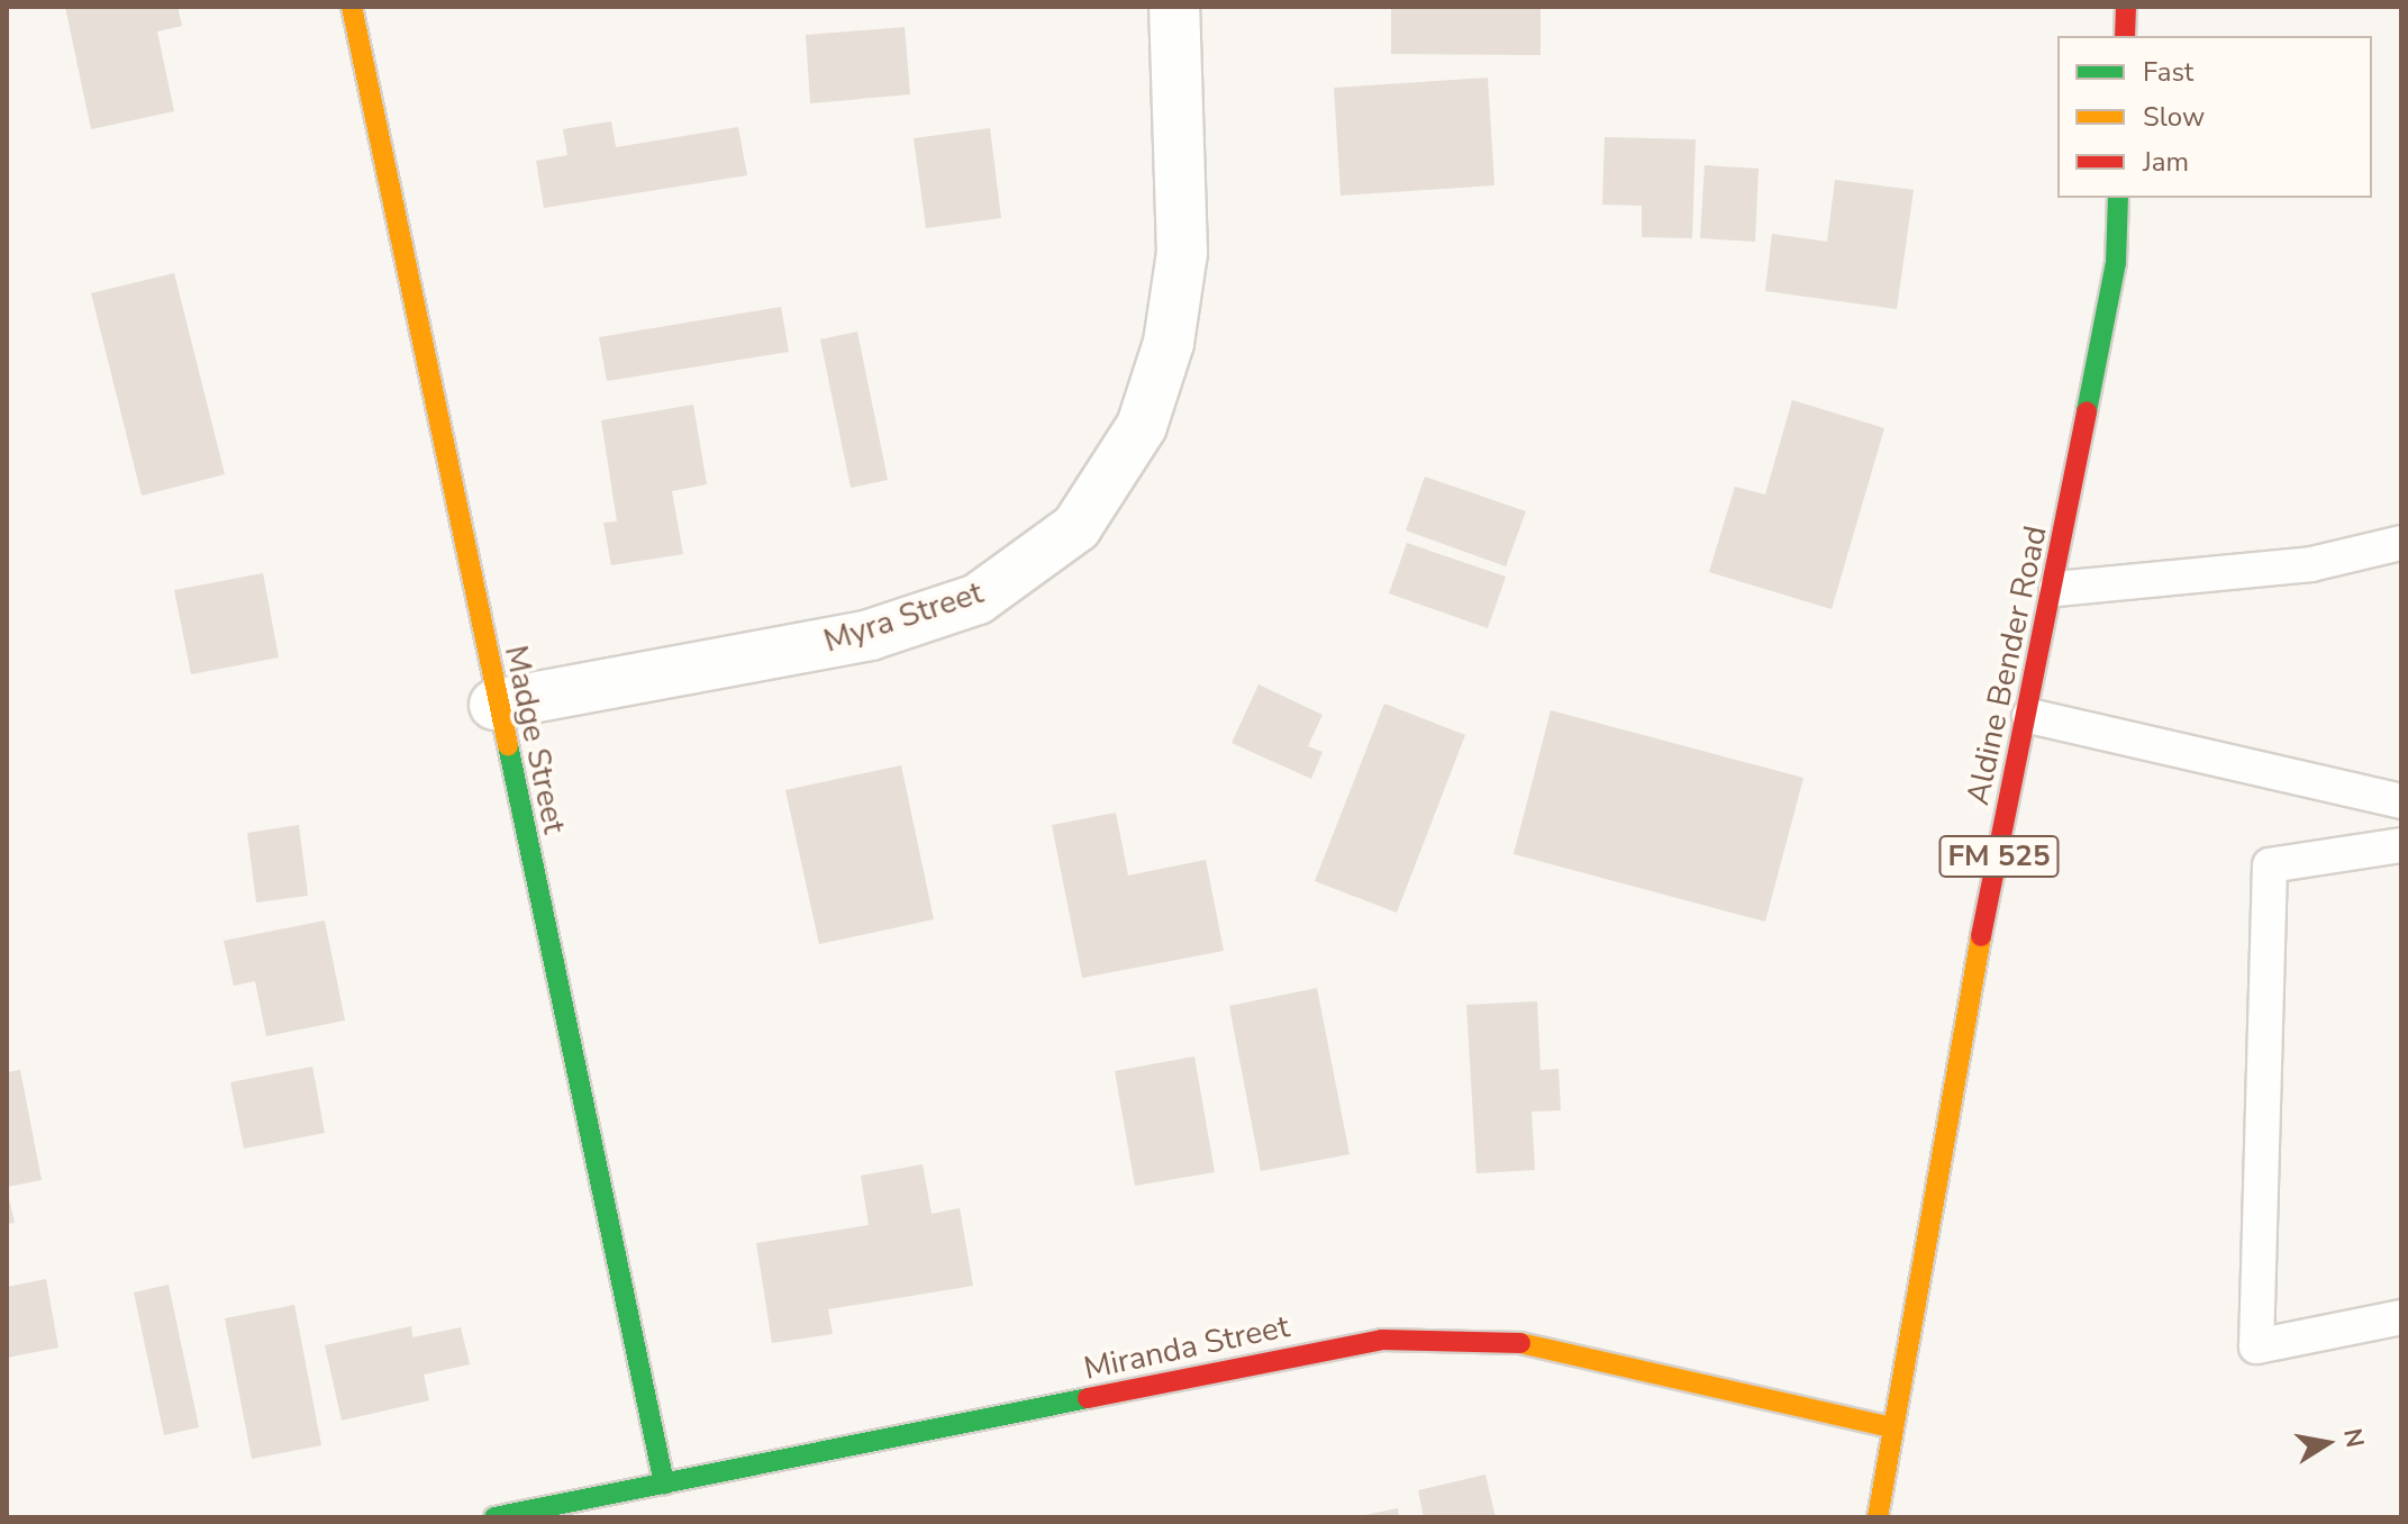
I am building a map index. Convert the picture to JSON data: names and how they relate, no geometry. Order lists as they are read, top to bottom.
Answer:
{
  "streets": {
    "street": [
      "Myra Street",
      "Aldine Bender Road",
      "Madge Street",
      "FM 525",
      "Miranda Street"
    ]
  },
  "crossings": [
    ["Myra Street", "Madge Street"],
    ["Aldine Bender Road", "Miranda Street"],
    ["Madge Street", "Miranda Street"]
  ],
  "legend": ["Fast", "Slow", "Jam"],
  "north": "right"
}
